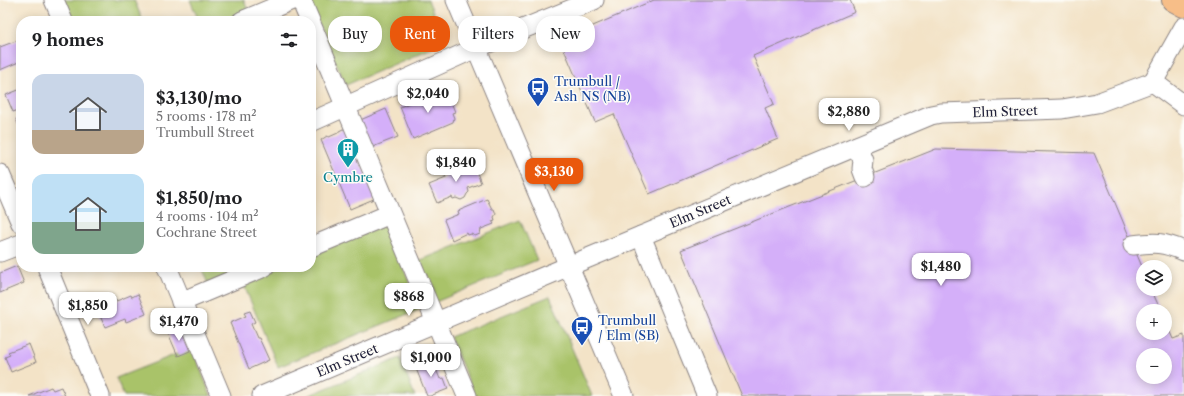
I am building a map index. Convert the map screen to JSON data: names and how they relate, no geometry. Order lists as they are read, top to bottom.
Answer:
{
  "streets": {
    "street": ["Elm Street"]
  },
  "places": {
    "bus stop": ["Trumbull / Ash NS (NB)", "Trumbull / Elm (SB)"],
    "building": ["Cymbre"]
  },
  "page": {
    "chip": [
      "Buy",
      "Rent",
      "Filters",
      "New"
    ],
    "heading": "9 homes",
    "list": [
      {
        "name": "$3,130/mo",
        "note": "5 rooms · 178 m² · Trumbull Street"
      },
      {
        "name": "$1,850/mo",
        "note": "4 rooms · 104 m² · Cochrane Street"
      }
    ],
    "price": [
      "$2,040",
      "$2,880",
      "$1,840",
      "$3,130",
      "$1,480",
      "$868",
      "$1,850",
      "$1,470",
      "$1,000"
    ],
    "map_buttons": ["+", "−"]
  }
}
